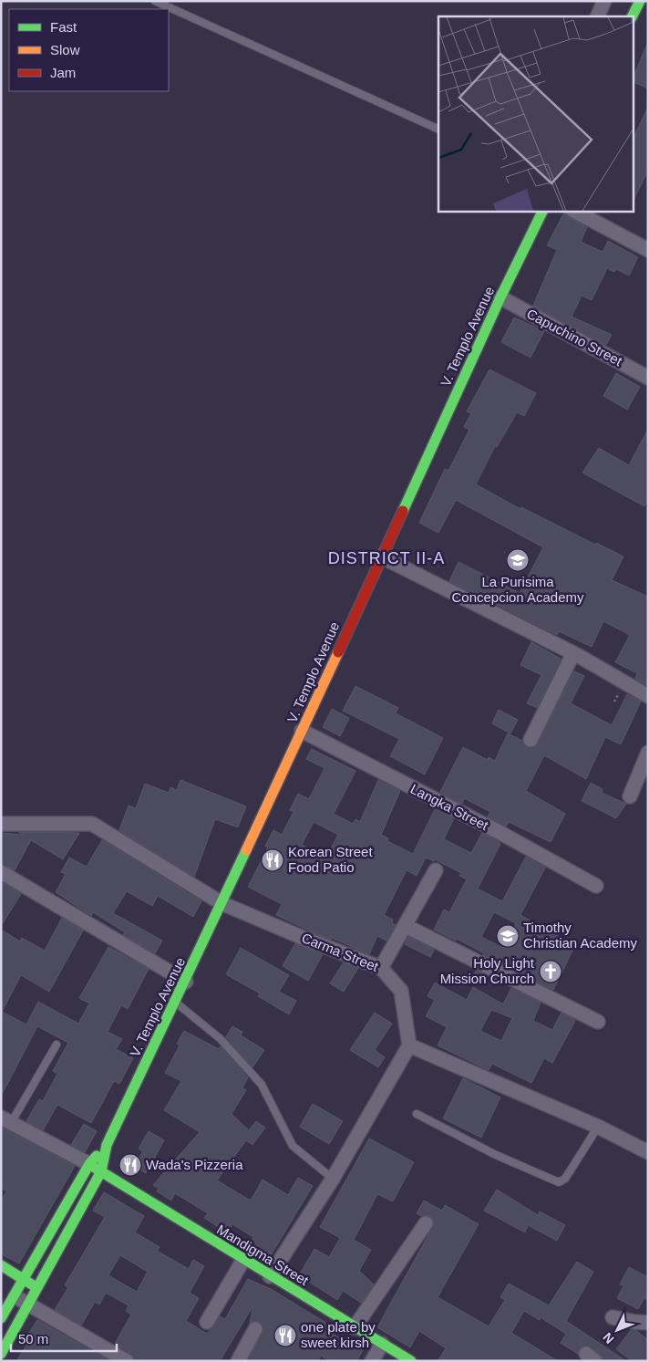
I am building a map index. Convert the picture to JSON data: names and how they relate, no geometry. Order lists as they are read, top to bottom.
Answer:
{
  "streets": {
    "main road": ["V. Templo Avenue", "Mandigma Street"],
    "street": ["Capuchino Street", "Langka Street", "Carma Street"]
  },
  "crossings": [
    ["V. Templo Avenue", "Capuchino Street"],
    ["V. Templo Avenue", "Langka Street"],
    ["V. Templo Avenue", "Carma Street"],
    ["V. Templo Avenue", "Mandigma Street"]
  ],
  "districts": ["DISTRICT II-A"],
  "places": {
    "school or university": ["La Purisima Concepcion Academy", "Timothy Christian Academy"],
    "restaurant": ["Korean Street Food Patio", "Wada's Pizzeria", "one plate by sweet kirsh"],
    "church": ["Holy Light Mission Church"]
  },
  "legend": ["Fast", "Slow", "Jam"],
  "scale_bar": "50 m",
  "north": "bottom left"
}
